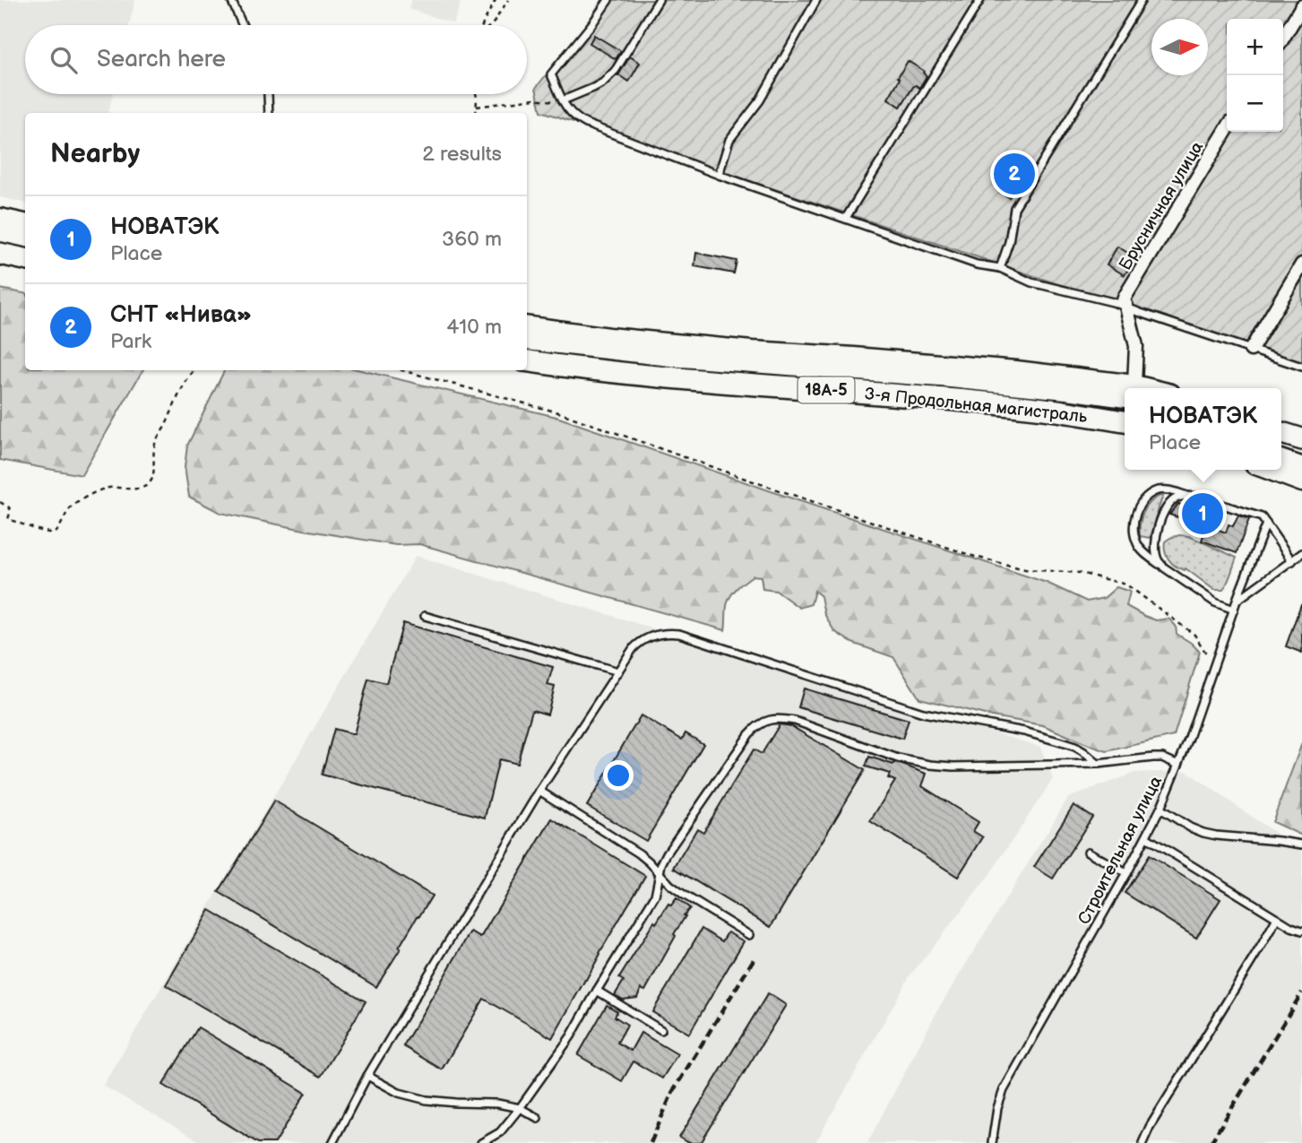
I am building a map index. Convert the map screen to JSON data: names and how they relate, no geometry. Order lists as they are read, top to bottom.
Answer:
{
  "streets": {
    "highway": ["18А-5", "3-я Продольная магистраль"],
    "street": ["Брусничная улица"],
    "lane": ["Строительная улица"]
  },
  "north": "right",
  "page": {
    "map_buttons": ["+", "−"],
    "search": "Search here",
    "heading": ["Nearby", "2 results"],
    "pins": ["2", "1"],
    "list": [
      {
        "mark": "1",
        "name": "НОВАТЭК",
        "note": "Place",
        "value": "360 m"
      },
      {
        "mark": "2",
        "name": "СНТ «Нива»",
        "note": "Park",
        "value": "410 m"
      }
    ],
    "popup": ["НОВАТЭК", "Place"]
  }
}
